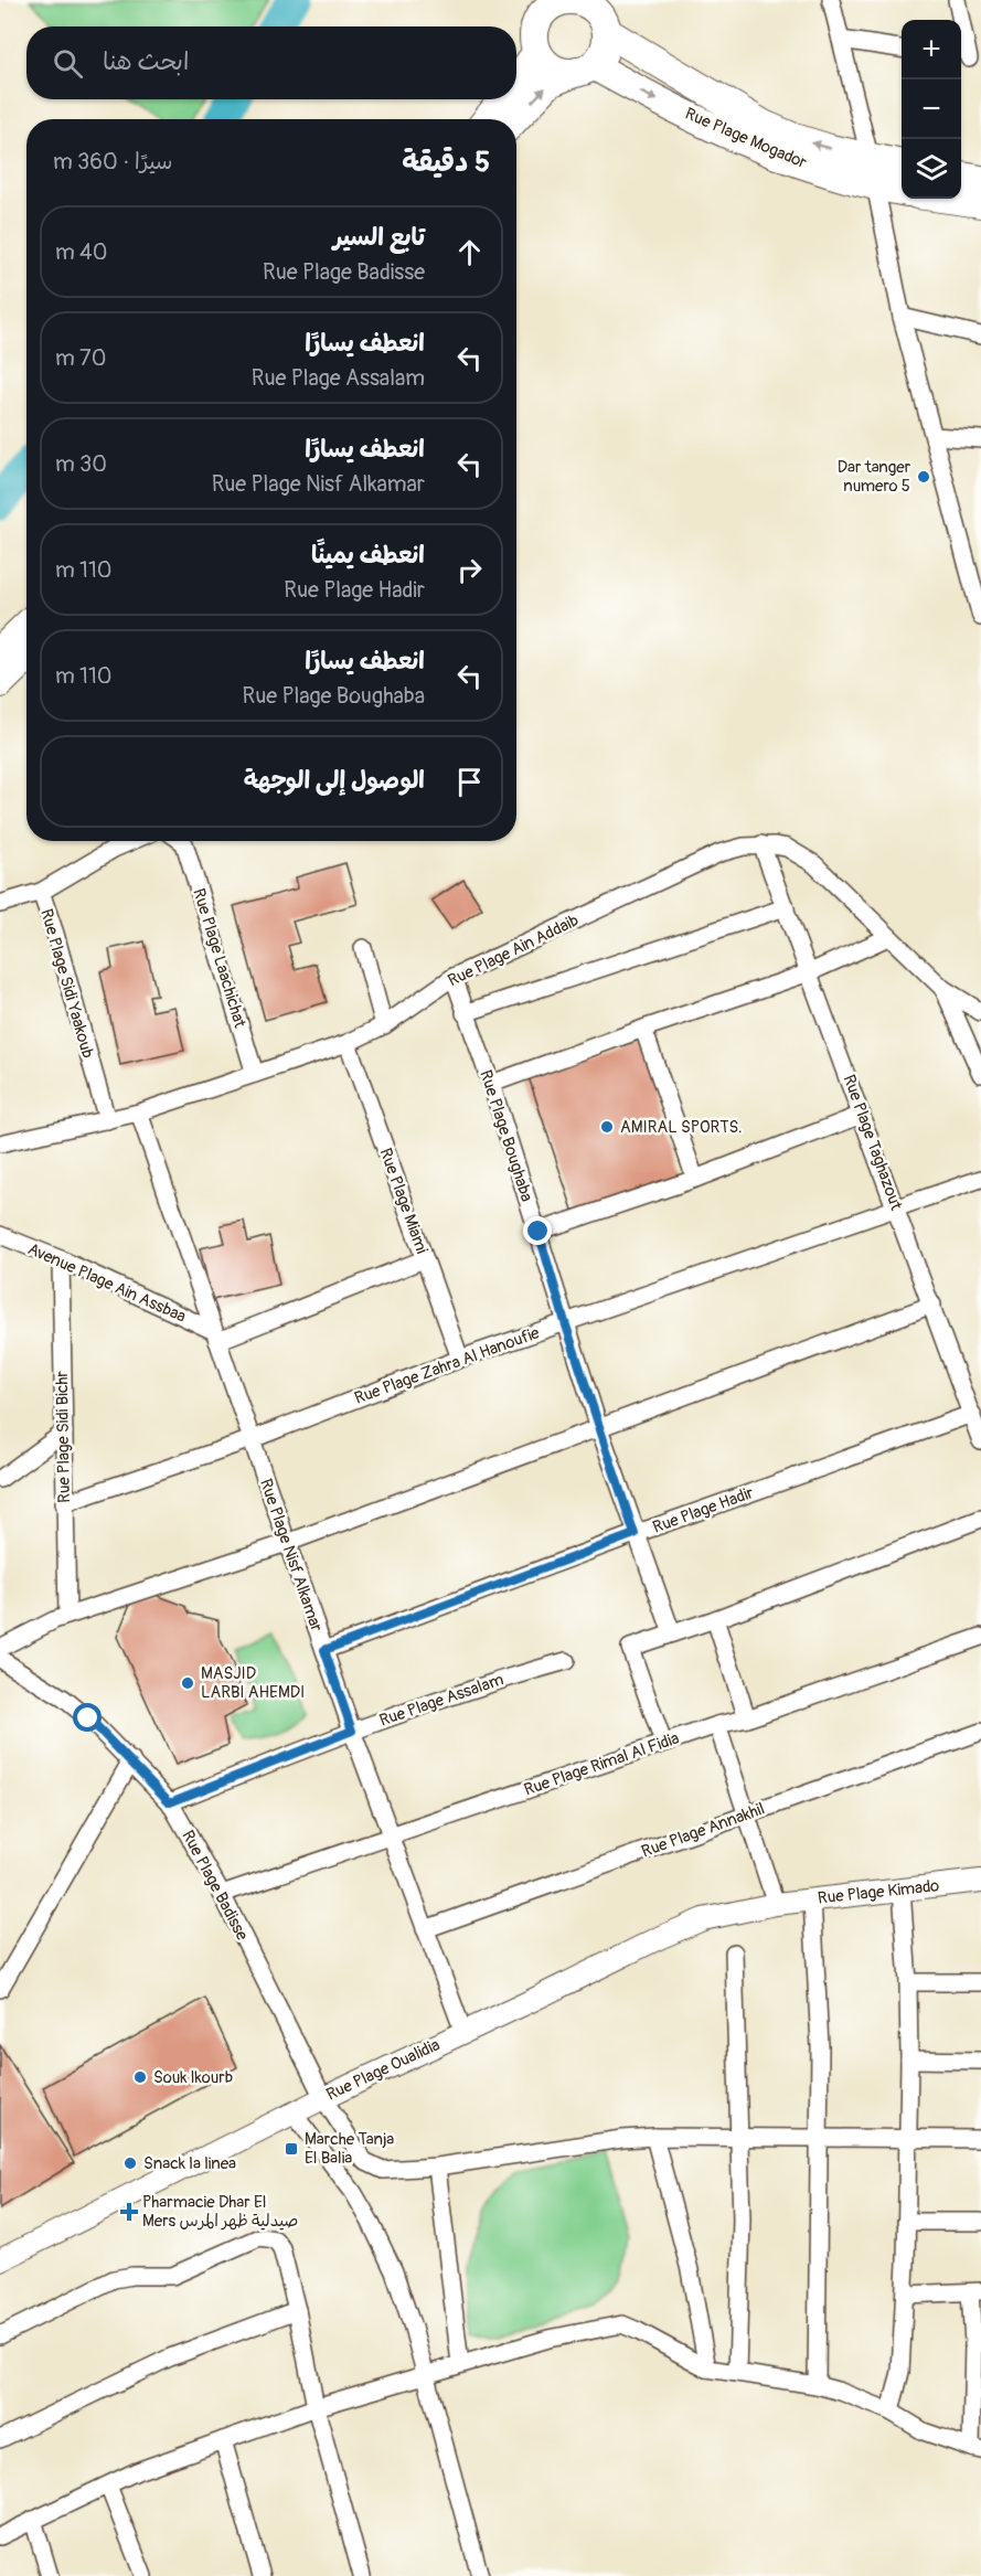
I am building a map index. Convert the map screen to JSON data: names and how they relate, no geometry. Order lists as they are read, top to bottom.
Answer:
{
  "streets": {
    "highway": ["Rue Plage Mogador"],
    "street": [
      "Rue Plage Ain Addaib",
      "Rue Plage Laachichat",
      "Rue Plage Sidi Yaakoub",
      "Rue Plage Boughaba",
      "Rue Plage Taghazout",
      "Rue Plage Miami",
      "Avenue Plage Ain Assbaa",
      "Rue Plage Zahra Al Hanoufie",
      "Rue Plage Sidi Bichr",
      "Rue Plage Hadir",
      "Rue Plage Nisf Alkamar",
      "Rue Plage Assalam",
      "Rue Plage Rimal Al Fidia",
      "Rue Plage Annakhil",
      "Rue Plage Badisse",
      "Rue Plage Kimado",
      "Rue Plage Oualidia"
    ]
  },
  "crossings": [
    ["Rue Plage Ain Addaib", "Rue Plage Laachichat"],
    ["Rue Plage Ain Addaib", "Rue Plage Sidi Yaakoub"],
    ["Rue Plage Ain Addaib", "Rue Plage Boughaba"],
    ["Rue Plage Ain Addaib", "Rue Plage Taghazout"],
    ["Rue Plage Ain Addaib", "Rue Plage Miami"],
    ["Rue Plage Ain Addaib", "Rue Plage Nisf Alkamar"],
    ["Rue Plage Boughaba", "Rue Plage Zahra Al Hanoufie"],
    ["Rue Plage Boughaba", "Rue Plage Hadir"],
    ["Rue Plage Taghazout", "Rue Plage Zahra Al Hanoufie"],
    ["Rue Plage Taghazout", "Rue Plage Hadir"],
    ["Rue Plage Miami", "Rue Plage Zahra Al Hanoufie"],
    ["Avenue Plage Ain Assbaa", "Rue Plage Sidi Bichr"],
    ["Avenue Plage Ain Assbaa", "Rue Plage Nisf Alkamar"],
    ["Rue Plage Zahra Al Hanoufie", "Rue Plage Sidi Bichr"],
    ["Rue Plage Zahra Al Hanoufie", "Rue Plage Nisf Alkamar"],
    ["Rue Plage Hadir", "Rue Plage Nisf Alkamar"],
    ["Rue Plage Nisf Alkamar", "Rue Plage Assalam"],
    ["Rue Plage Nisf Alkamar", "Rue Plage Rimal Al Fidia"],
    ["Rue Plage Nisf Alkamar", "Rue Plage Annakhil"],
    ["Rue Plage Nisf Alkamar", "Rue Plage Oualidia"],
    ["Rue Plage Assalam", "Rue Plage Badisse"],
    ["Rue Plage Rimal Al Fidia", "Rue Plage Badisse"],
    ["Rue Plage Badisse", "Rue Plage Oualidia"],
    ["Rue Plage Kimado", "Rue Plage Oualidia"]
  ],
  "places": {
    "other": [
      "Dar tanger numero 5",
      "AMIRAL SPORTS.",
      "MASJID LARBI AHEMDI",
      "Souk lkourb",
      "Snack la linea"
    ],
    "transit": ["Marche Tanja El Balia"],
    "health": ["Pharmacie Dhar El Mers صيدلية ظهر المرس"]
  },
  "page": {
    "map_buttons": ["+", "−"],
    "search": "ابحث هنا",
    "heading": ["5 دقيقة", "سيرًا · 360 m"],
    "list": [
      ["تابع السير", "Rue Plage Badisse", "40 m"],
      ["انعطف يسارًا", "Rue Plage Assalam", "70 m"],
      ["انعطف يسارًا", "Rue Plage Nisf Alkamar", "30 m"],
      ["انعطف يمينًا", "Rue Plage Hadir", "110 m"],
      ["انعطف يسارًا", "Rue Plage Boughaba", "110 m"],
      "الوصول إلى الوجهة"
    ]
  }
}
